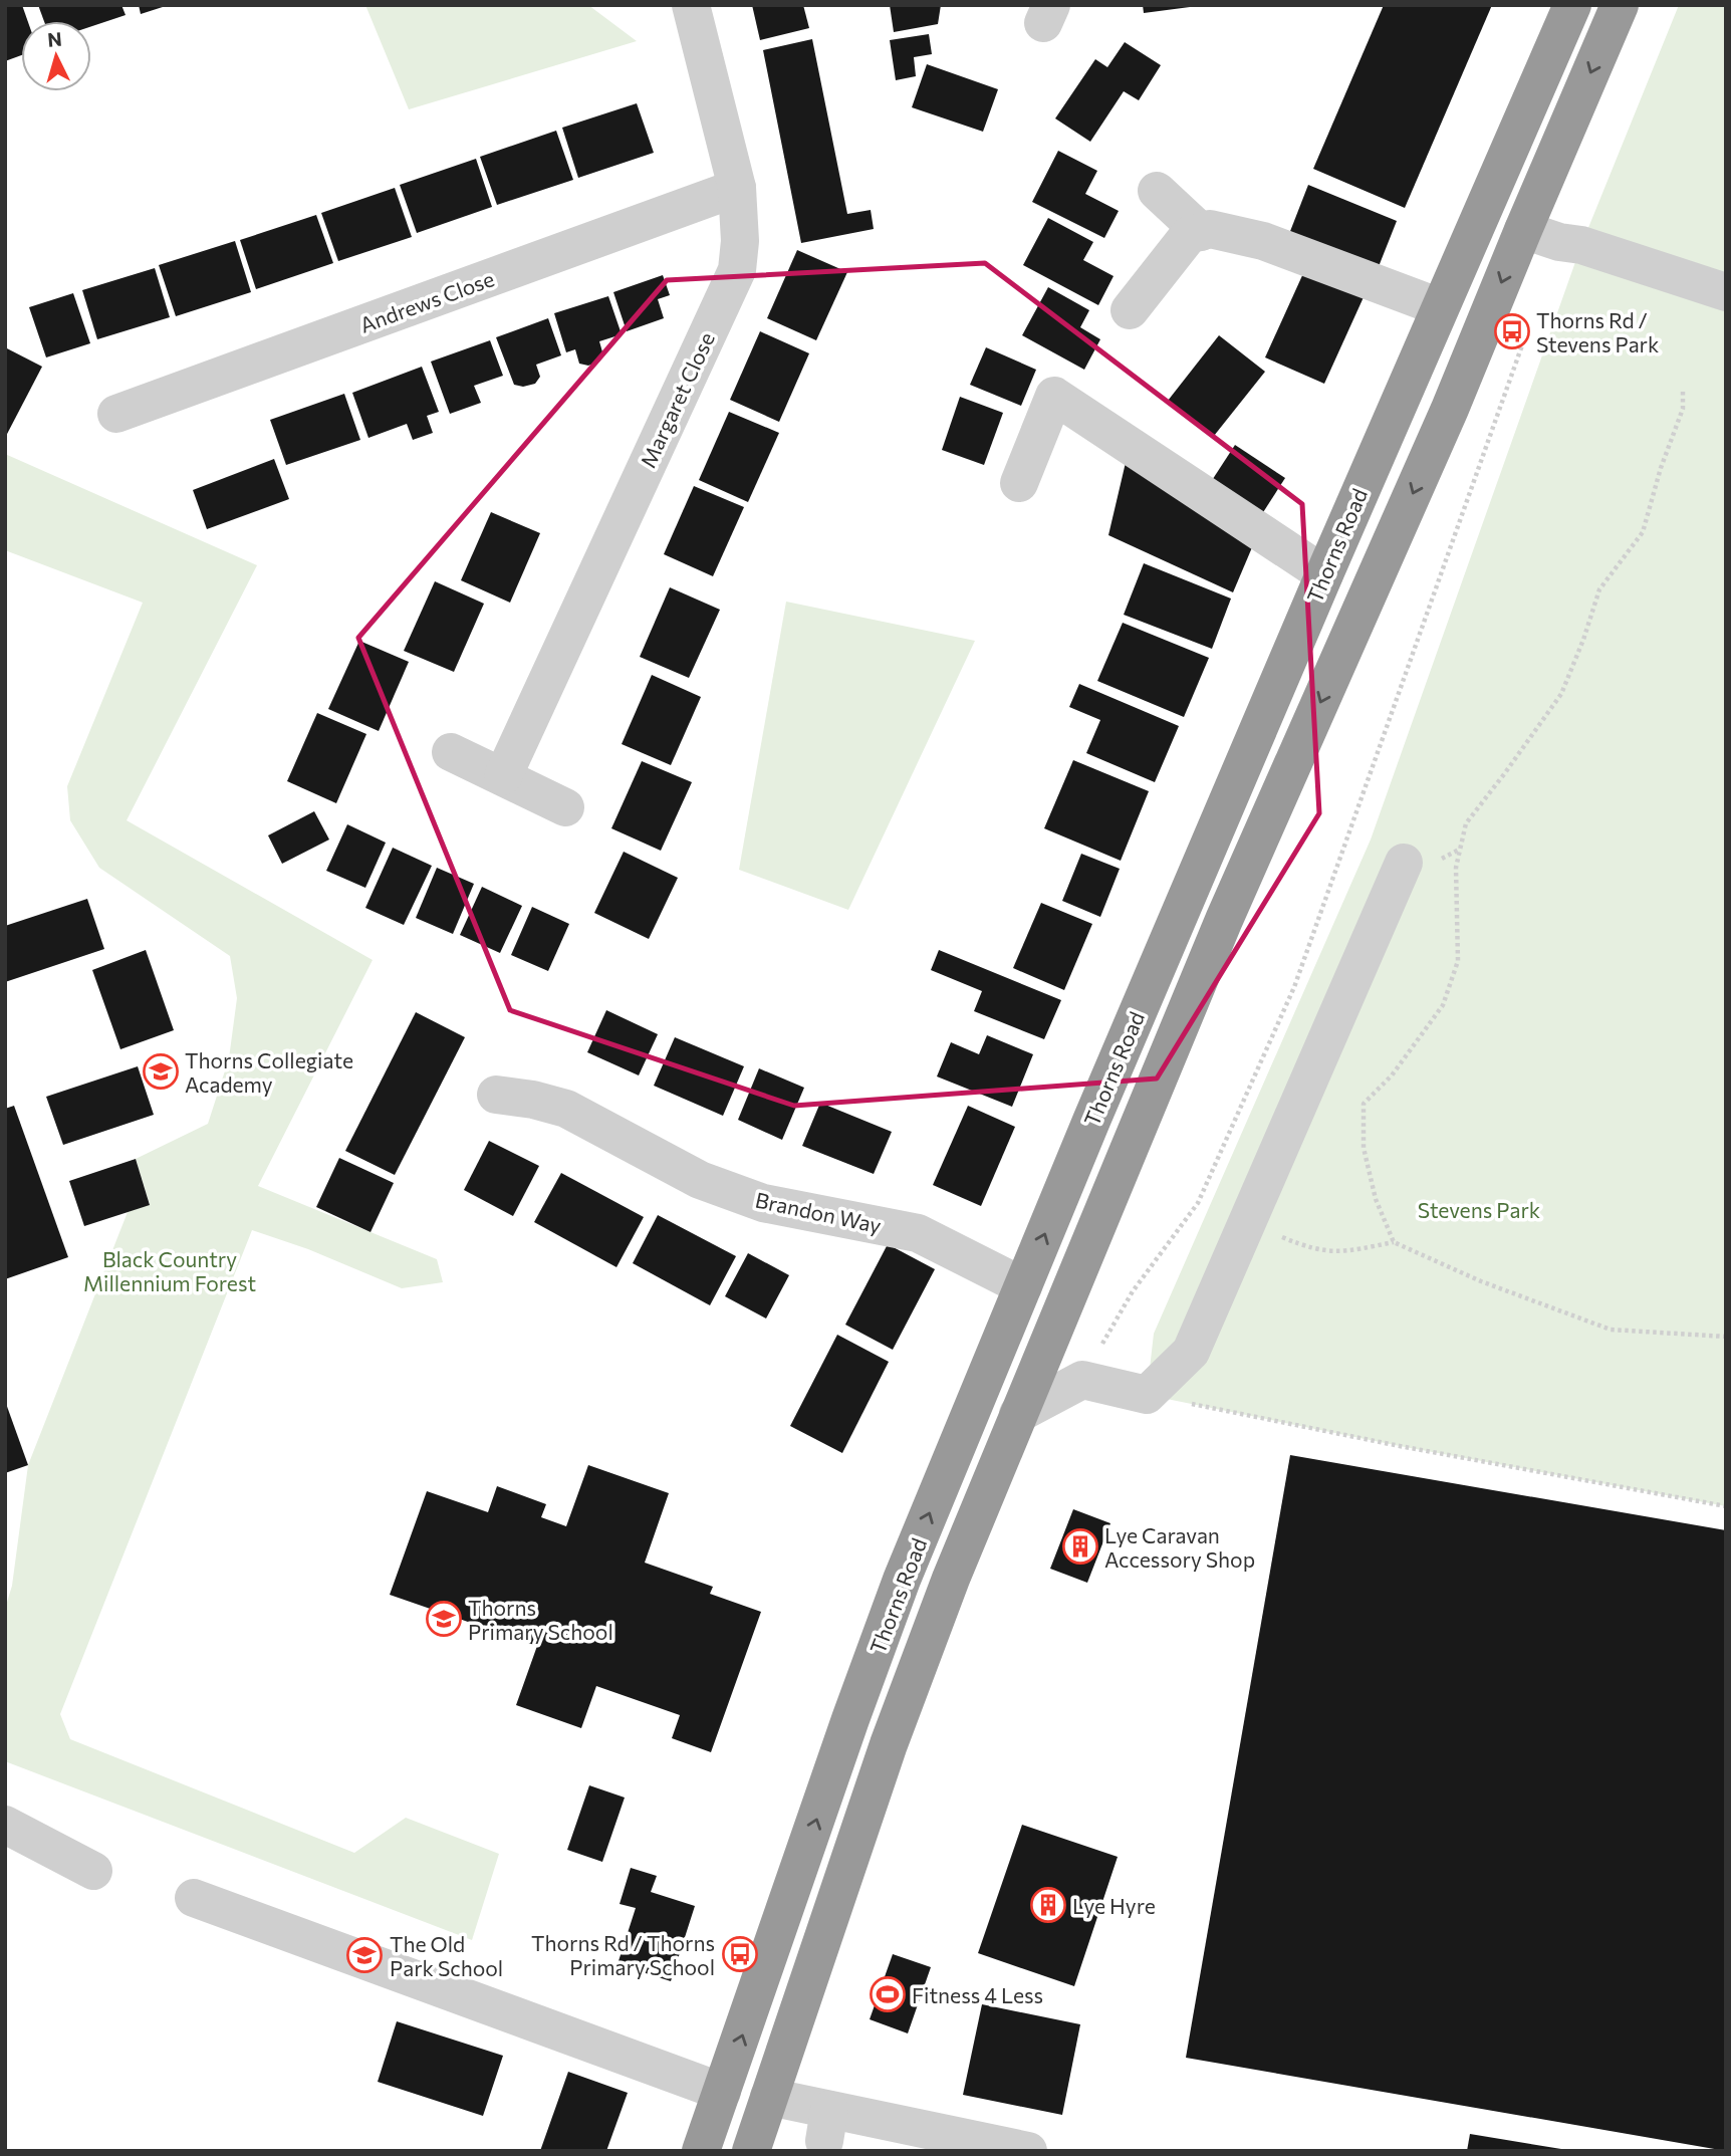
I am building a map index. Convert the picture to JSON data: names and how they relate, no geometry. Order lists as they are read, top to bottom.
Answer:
{
  "streets": {
    "highway": ["Thorns Road"],
    "street": ["Andrews Close", "Margaret Close", "Brandon Way"]
  },
  "crossings": [
    ["Andrews Close", "Margaret Close"],
    ["Thorns Road", "Brandon Way"]
  ],
  "parks": ["Stevens Park", "Black Country Millennium Forest"],
  "places": {
    "bus stop": ["Thorns Rd / Stevens Park", "Thorns Rd / Thorns Primary School"],
    "school or university": ["Thorns Collegiate Academy", "Thorns Primary School", "The Old Park School"],
    "building": ["Lye Caravan Accessory Shop", "Lye Hyre"],
    "sports": ["Fitness 4 Less"]
  },
  "north": "top"
}
